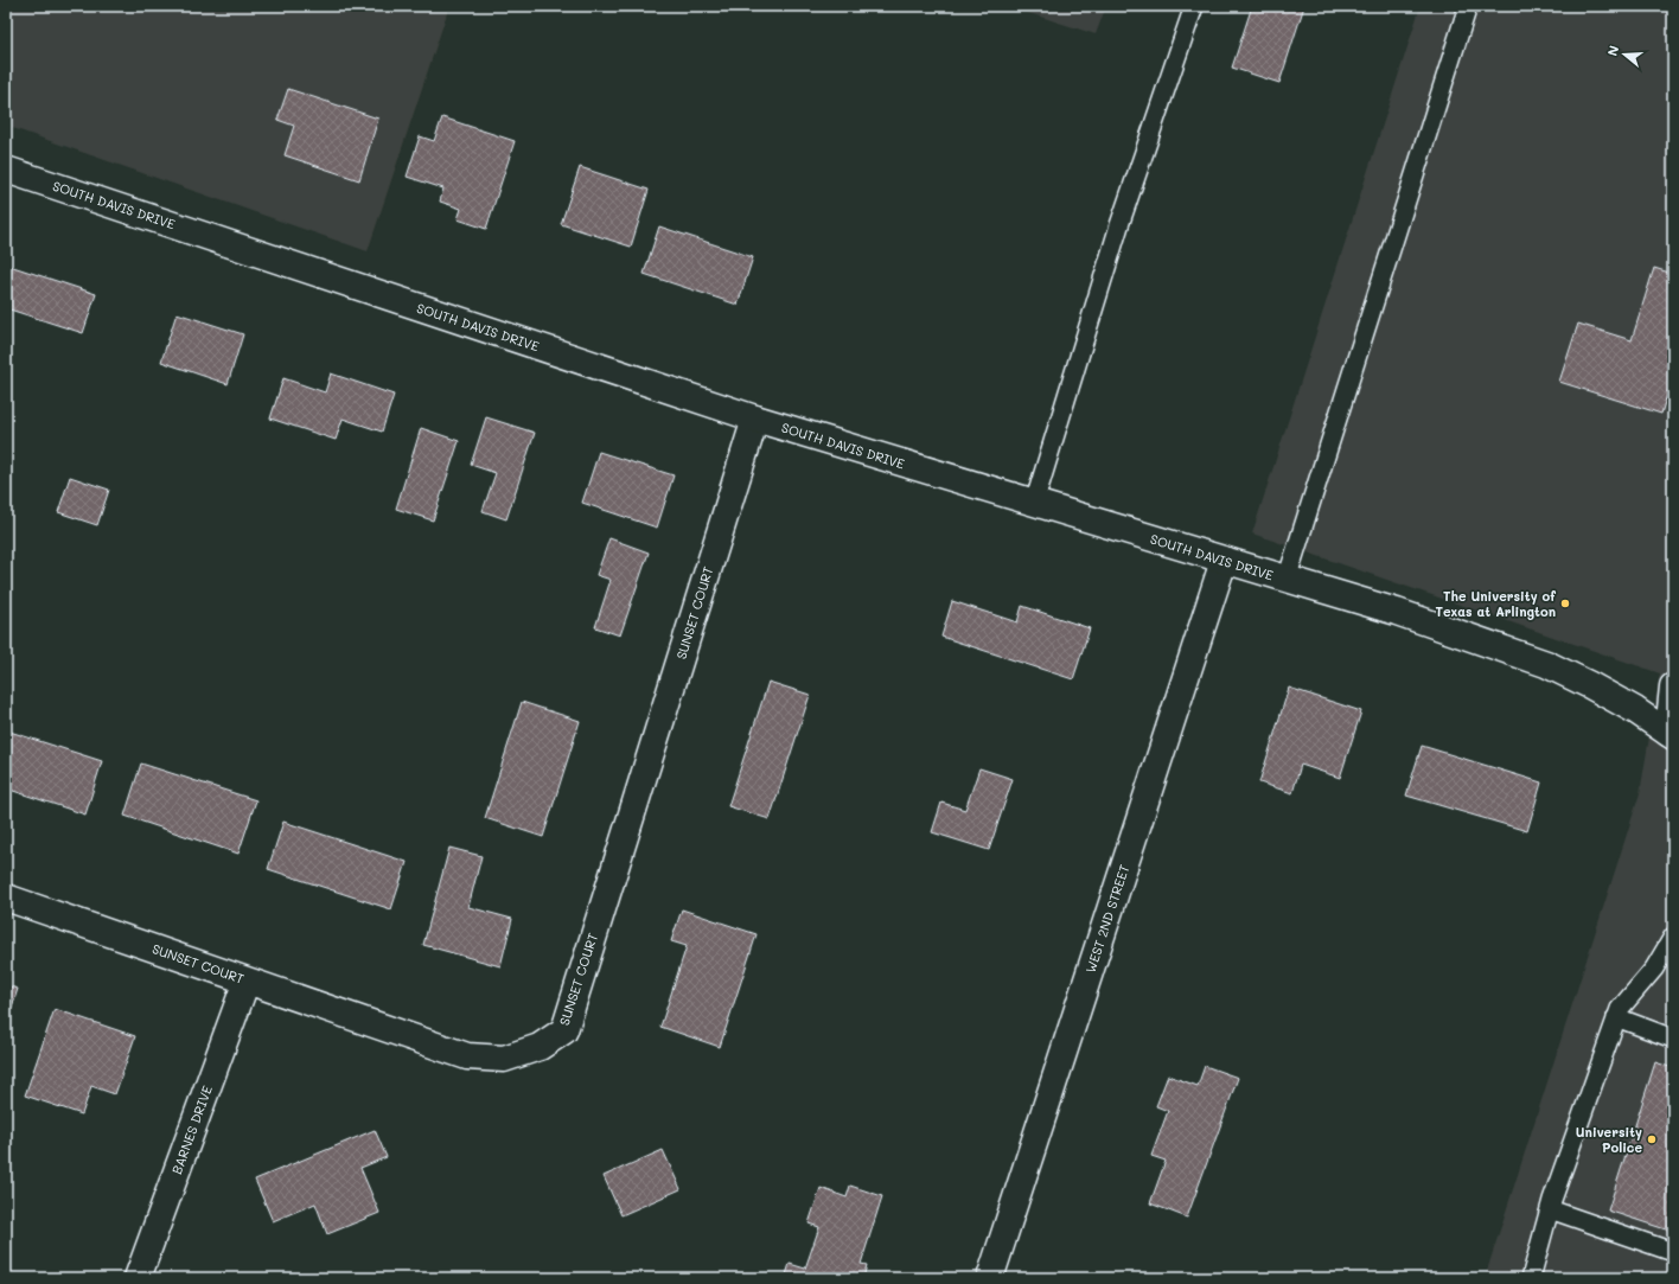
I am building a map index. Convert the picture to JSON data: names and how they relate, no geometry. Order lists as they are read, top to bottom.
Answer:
{
  "streets": {
    "street": [
      "SOUTH DAVIS DRIVE",
      "SUNSET COURT",
      "WEST 2ND STREET",
      "BARNES DRIVE"
    ]
  },
  "crossings": [
    ["SOUTH DAVIS DRIVE", "SUNSET COURT"],
    ["SOUTH DAVIS DRIVE", "WEST 2ND STREET"],
    ["SUNSET COURT", "BARNES DRIVE"]
  ],
  "places": ["The University of Texas at Arlington", "University Police"],
  "north": "left"
}
